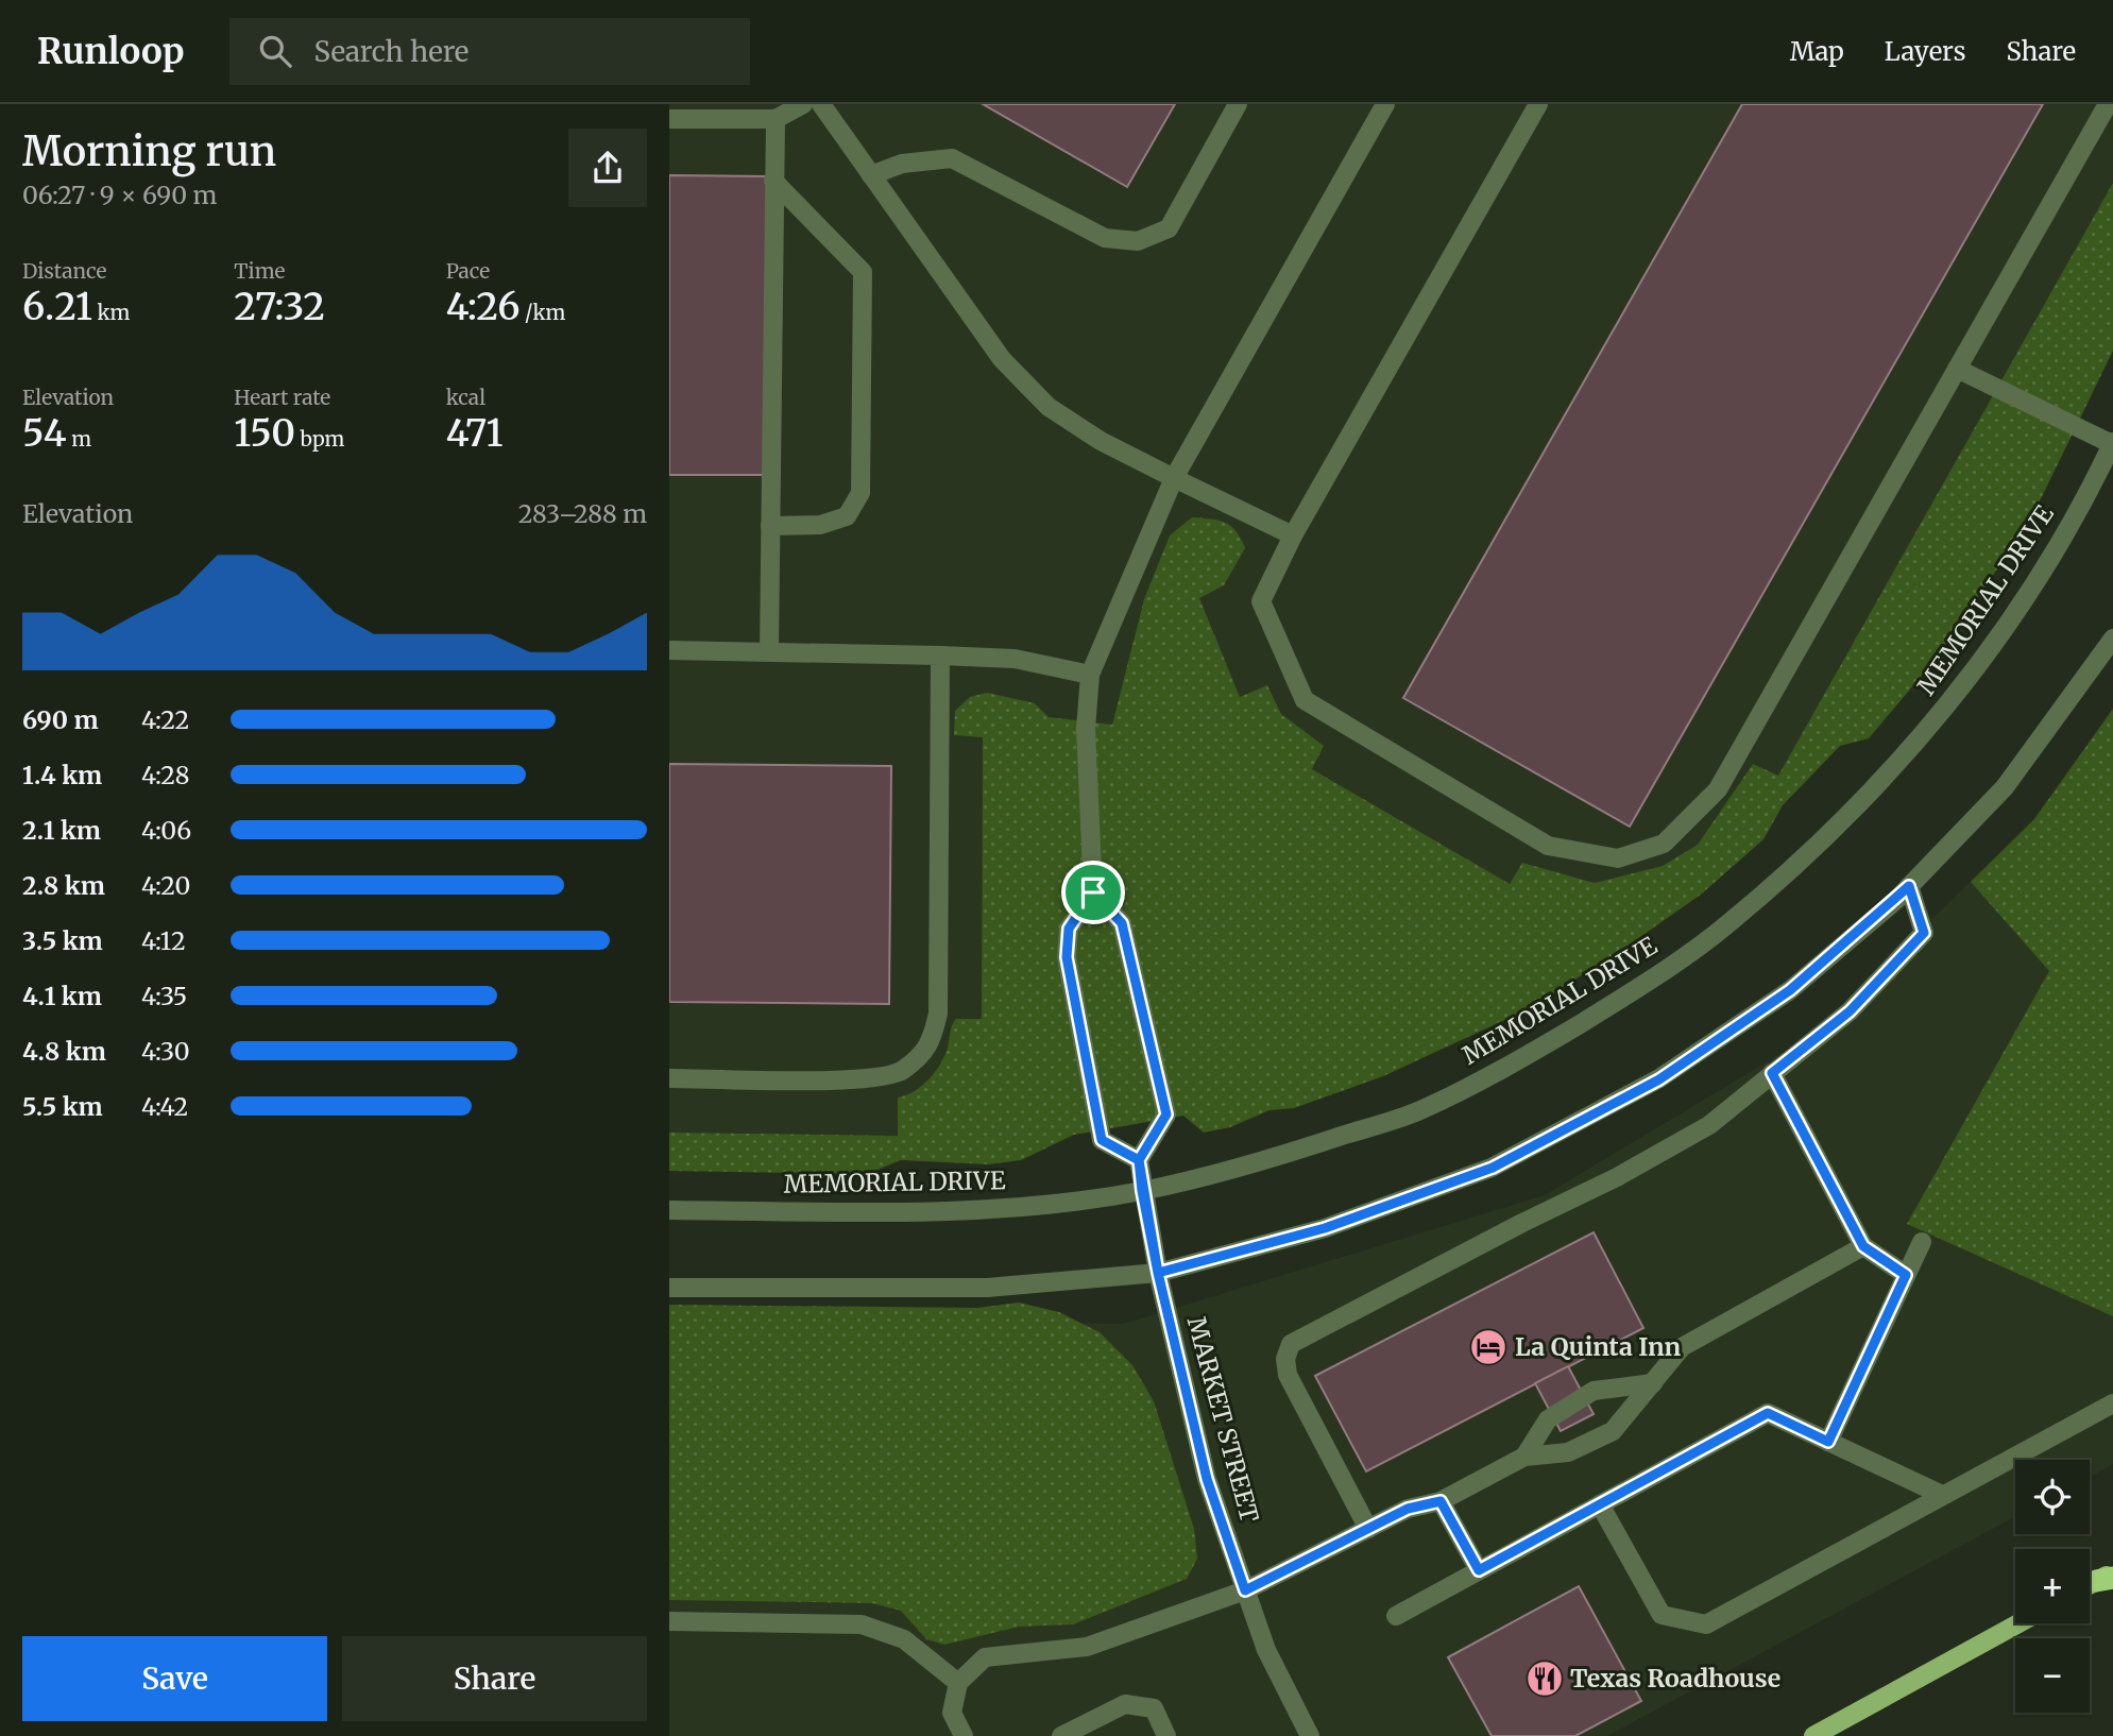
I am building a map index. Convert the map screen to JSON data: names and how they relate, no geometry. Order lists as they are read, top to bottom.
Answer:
{
  "streets": {
    "street": ["MEMORIAL DRIVE", "MARKET STREET"]
  },
  "crossings": [
    ["MEMORIAL DRIVE", "MARKET STREET"]
  ],
  "places": {
    "hotel": ["La Quinta Inn"],
    "restaurant": ["Texas Roadhouse"]
  },
  "page": {
    "header": "Runloop",
    "search": "Search here",
    "nav": ["Map", "Layers", "Share"],
    "heading": ["Morning run", "06:27 · 9 × 690 m"],
    "stats": [
      ["Distance", "6.21 km"],
      ["Time", "27:32"],
      ["Pace", "4:26 /km"],
      ["Elevation", "54 m"],
      ["Heart rate", "150 bpm"],
      ["kcal", "471"]
    ],
    "chart": ["Elevation", "283–288 m"],
    "list": [
      {
        "name": "690 m",
        "note": "4:22"
      },
      {
        "name": "1.4 km",
        "note": "4:28"
      },
      {
        "name": "2.1 km",
        "note": "4:06"
      },
      {
        "name": "2.8 km",
        "note": "4:20"
      },
      {
        "name": "3.5 km",
        "note": "4:12"
      },
      {
        "name": "4.1 km",
        "note": "4:35"
      },
      {
        "name": "4.8 km",
        "note": "4:30"
      },
      {
        "name": "5.5 km",
        "note": "4:42"
      }
    ],
    "map_buttons": ["+", "−"],
    "buttons": ["Save", "Share"]
  }
}
